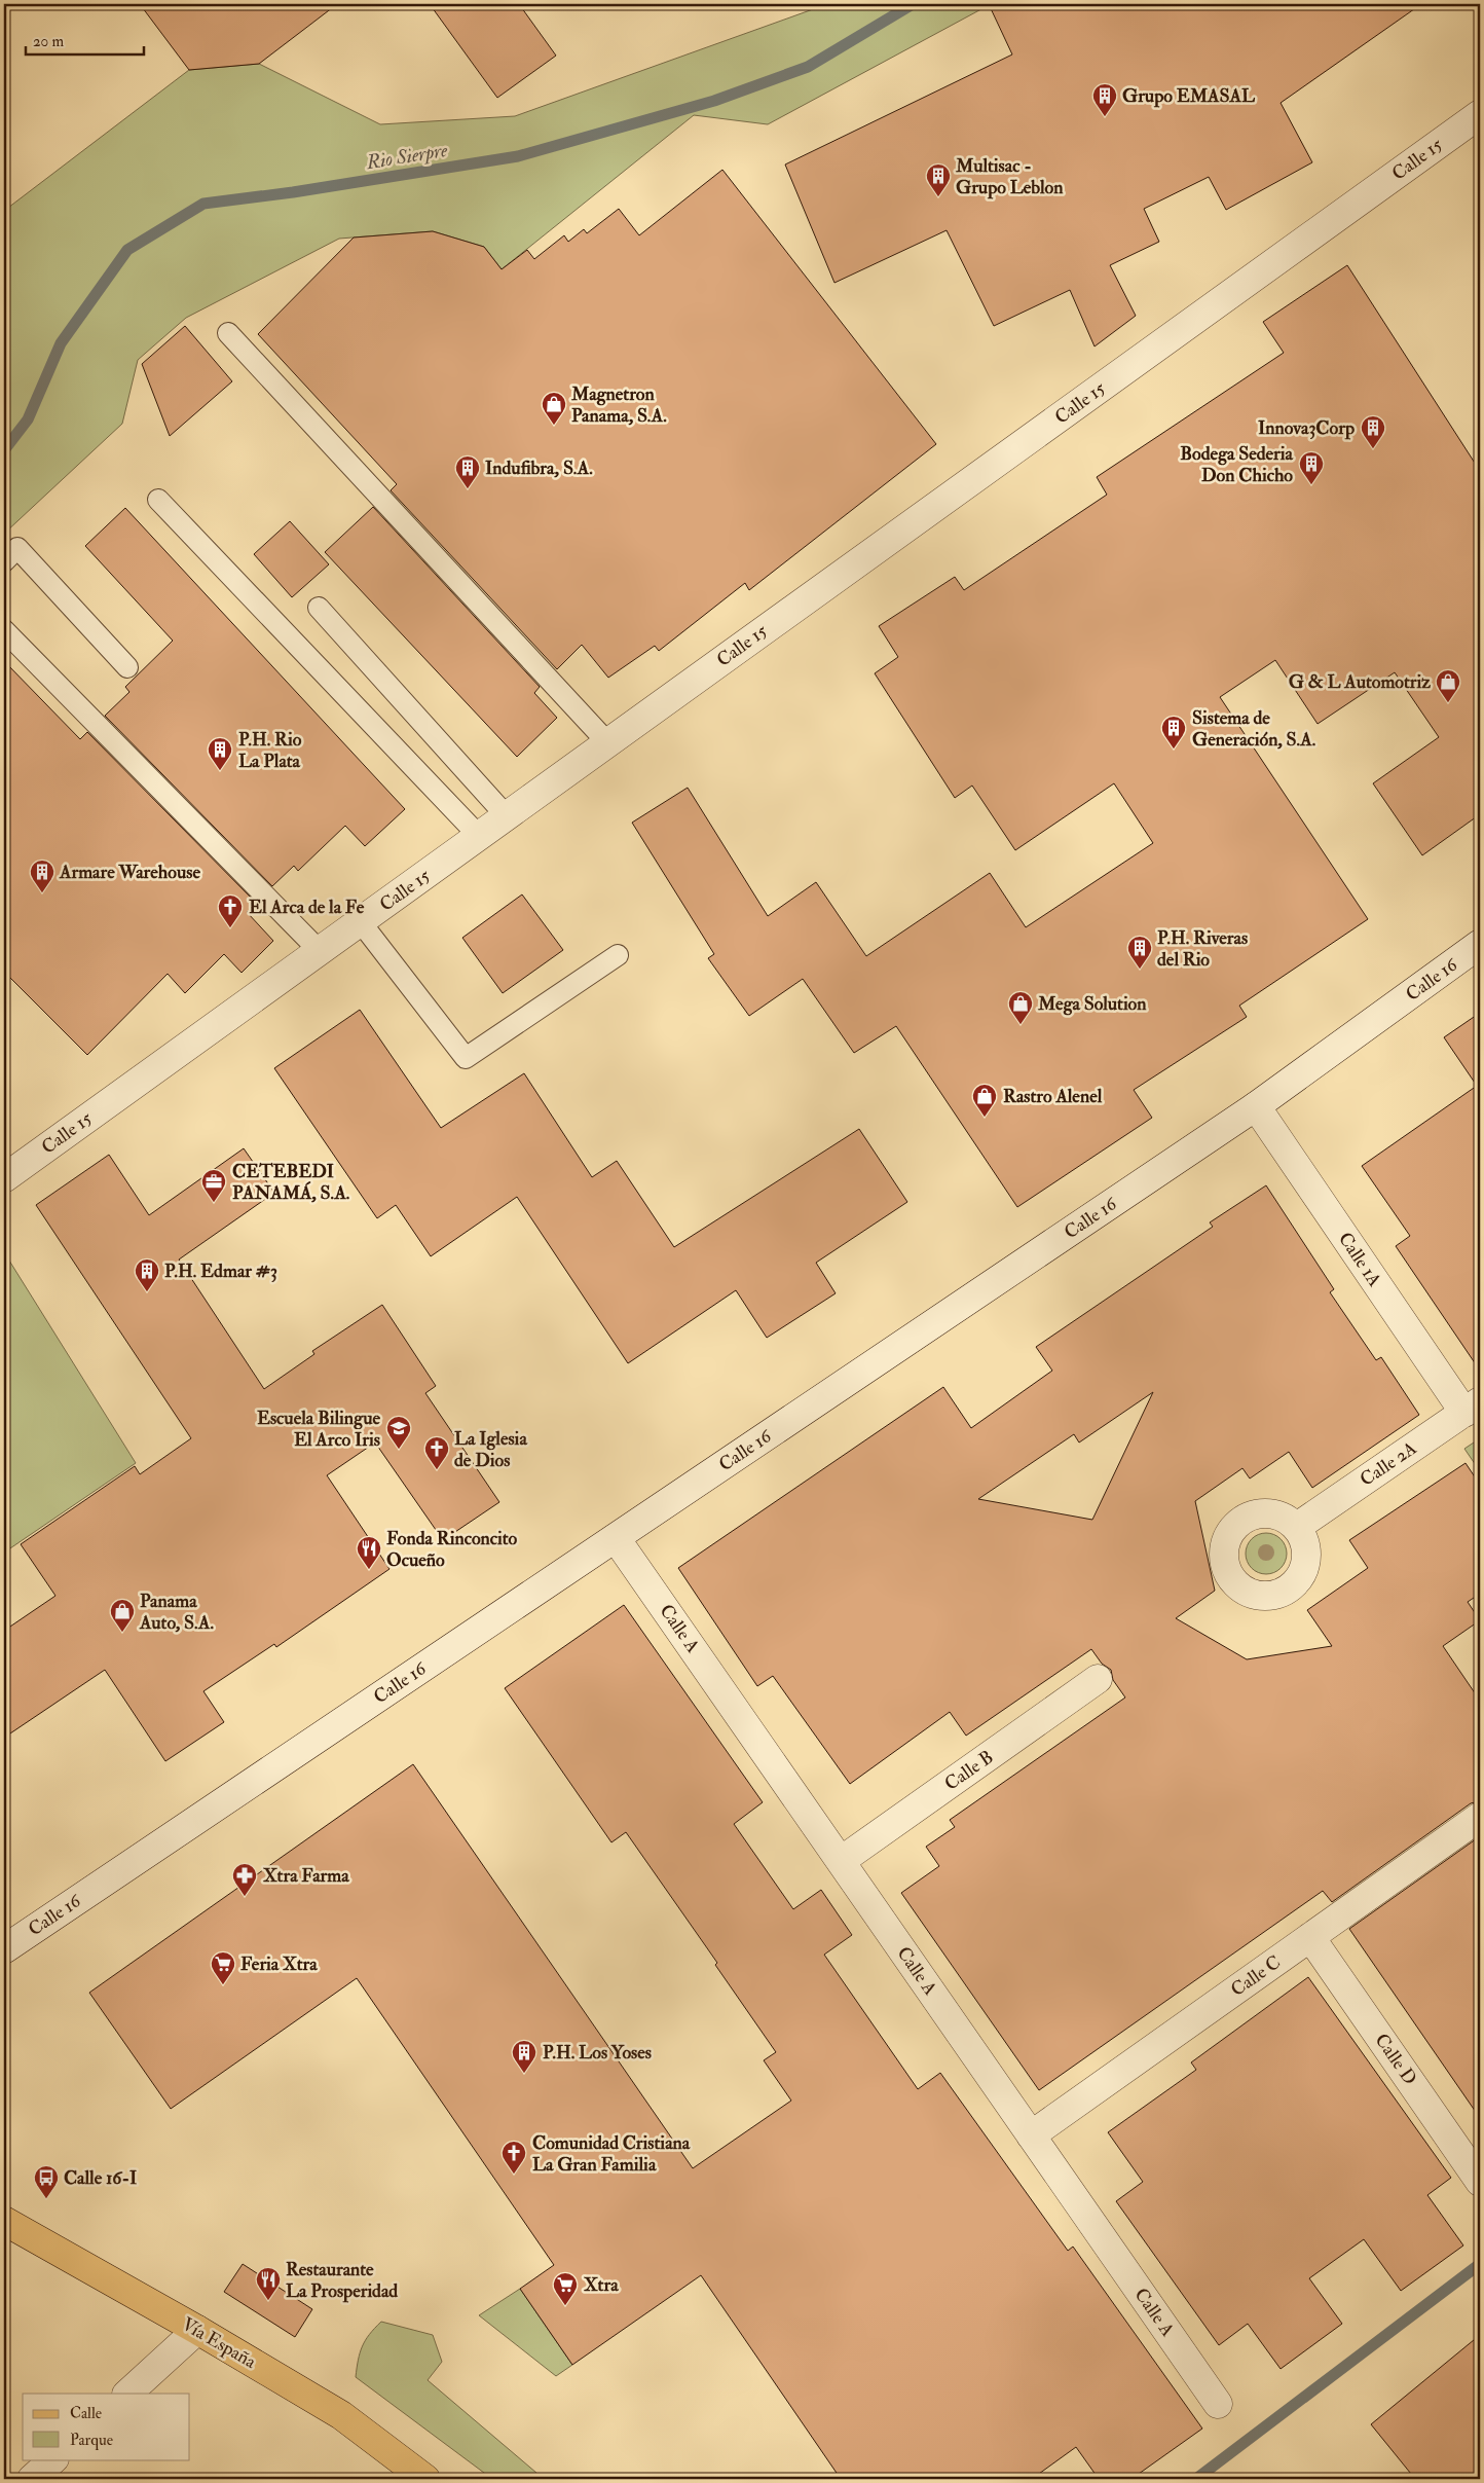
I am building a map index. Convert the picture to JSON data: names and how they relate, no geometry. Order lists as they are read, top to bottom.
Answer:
{
  "streets": {
    "main road": ["Vía España"],
    "street": [
      "Calle 15",
      "Calle 16",
      "Calle 1A",
      "Calle 2A",
      "Calle A",
      "Calle B",
      "Calle C",
      "Calle D"
    ]
  },
  "crossings": [
    ["Calle 16", "Calle 1A"],
    ["Calle 16", "Calle A"],
    ["Calle 1A", "Calle 2A"],
    ["Calle A", "Calle B"],
    ["Calle A", "Calle C"],
    ["Calle C", "Calle D"]
  ],
  "water": ["Rio Sierpre"],
  "places": {
    "building": [
      "Grupo EMASAL",
      "Multisac - Grupo Leblon",
      "Innova3Corp",
      "Bodega Sederia Don Chicho",
      "Indufibra, S.A.",
      "Sistema de Generación, S.A.",
      "P.H. Rio La Plata",
      "Armare Warehouse",
      "P.H. Riveras del Rio",
      "P.H. Edmar #3",
      "P.H. Los Yoses"
    ],
    "shop": [
      "Magnetron Panama, S.A.",
      "G & L Automotriz",
      "Mega Solution",
      "Rastro Alenel",
      "Panama Auto, S.A."
    ],
    "church": ["El Arca de la Fe", "La Iglesia de Dios", "Comunidad Cristiana La Gran Familia"],
    "office": ["CETEBEDI PANAMÁ, S.A."],
    "school or university": ["Escuela Bilingue El Arco Iris"],
    "restaurant": ["Fonda Rinconcito Ocueño", "Restaurante La Prosperidad"],
    "pharmacy": ["Xtra Farma"],
    "supermarket": ["Feria Xtra", "Xtra"],
    "bus stop": ["Calle 16-I"]
  },
  "legend": ["Calle", "Parque"],
  "scale_bar": "20 m"
}
